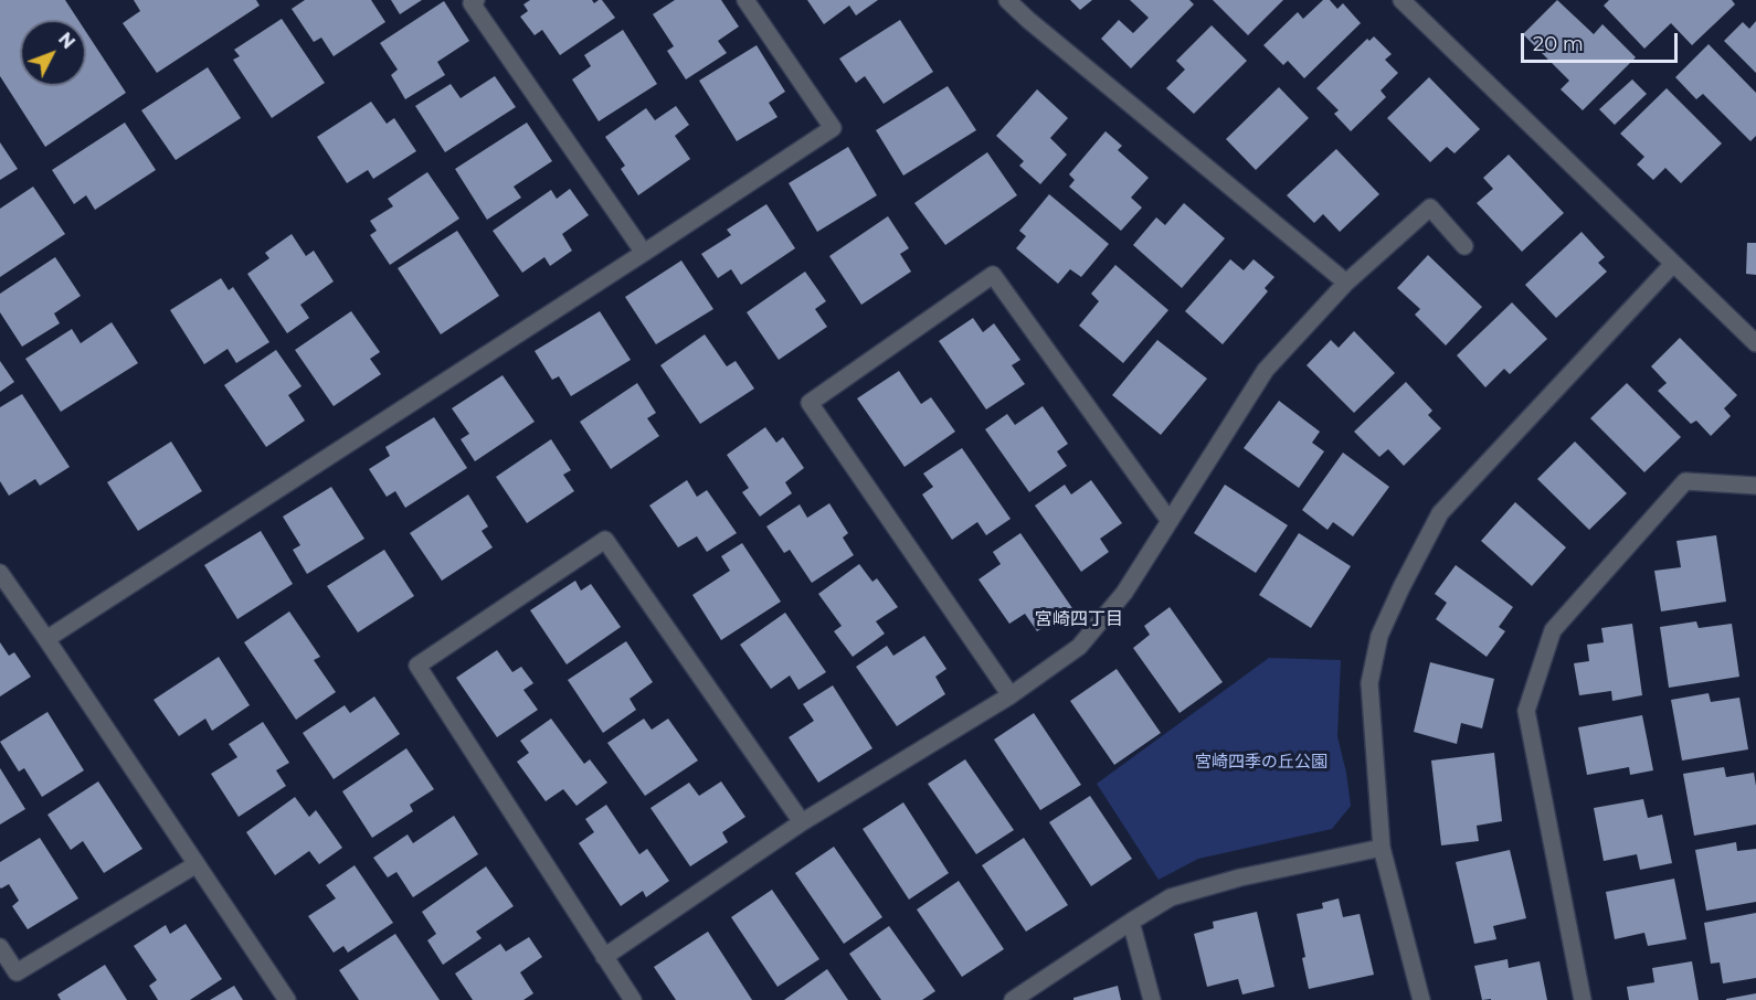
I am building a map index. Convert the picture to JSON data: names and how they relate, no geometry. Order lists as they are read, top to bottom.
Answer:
{
  "districts": ["宮崎四丁目"],
  "parks": ["宮崎四季の丘公園"],
  "scale_bar": "20 m",
  "north": "top right"
}
